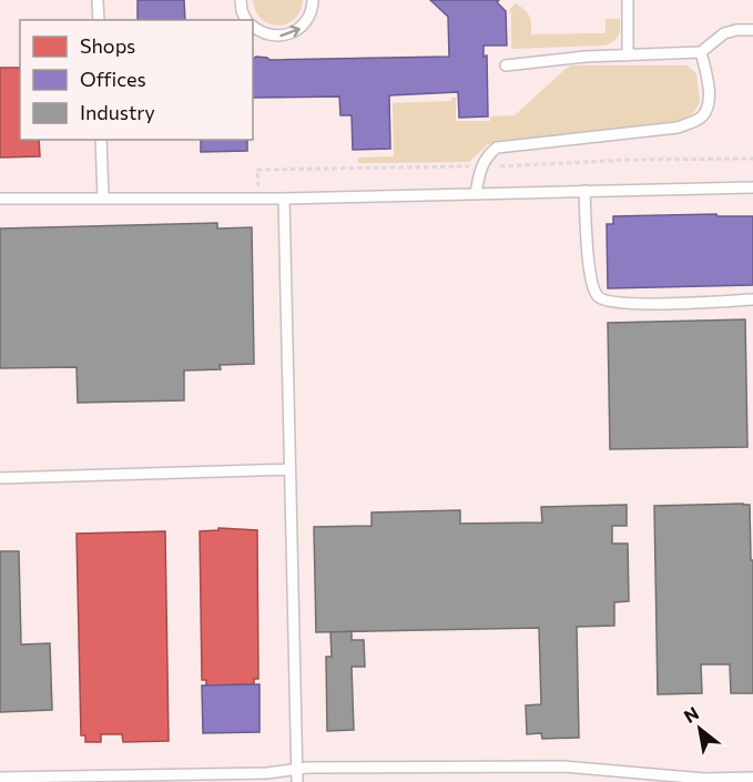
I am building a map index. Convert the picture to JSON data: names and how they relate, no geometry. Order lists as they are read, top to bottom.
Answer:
{
  "legend": ["Shops", "Offices", "Industry"],
  "north": "top left"
}
